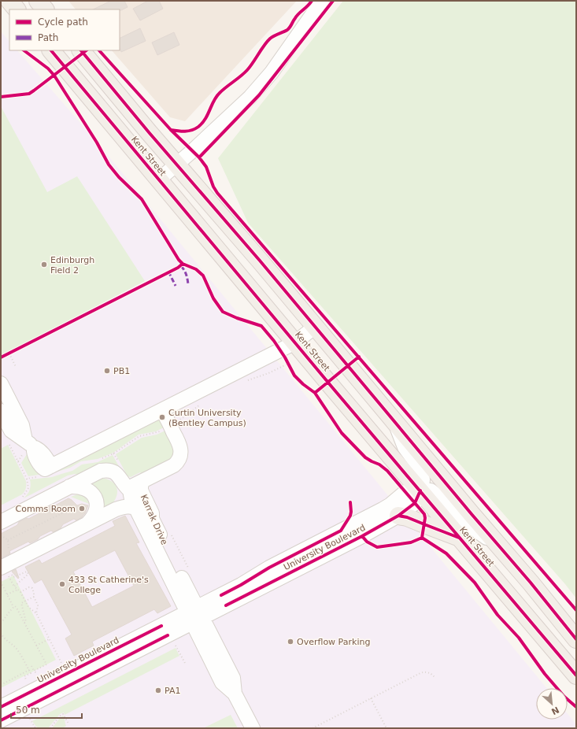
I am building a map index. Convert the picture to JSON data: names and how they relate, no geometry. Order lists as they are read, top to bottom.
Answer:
{
  "streets": {
    "main road": ["Kent Street"],
    "street": ["Karrak Drive", "University Boulevard"]
  },
  "crossings": [
    ["Kent Street", "University Boulevard"],
    ["Karrak Drive", "University Boulevard"]
  ],
  "places": [
    "Edinburgh Field 2",
    "PB1",
    "Curtin University (Bentley Campus)",
    "Comms Room",
    "433 St Catherine's College",
    "Overflow Parking",
    "PA1"
  ],
  "legend": ["Cycle path", "Path"],
  "scale_bar": "50 m",
  "north": "bottom right"
}
